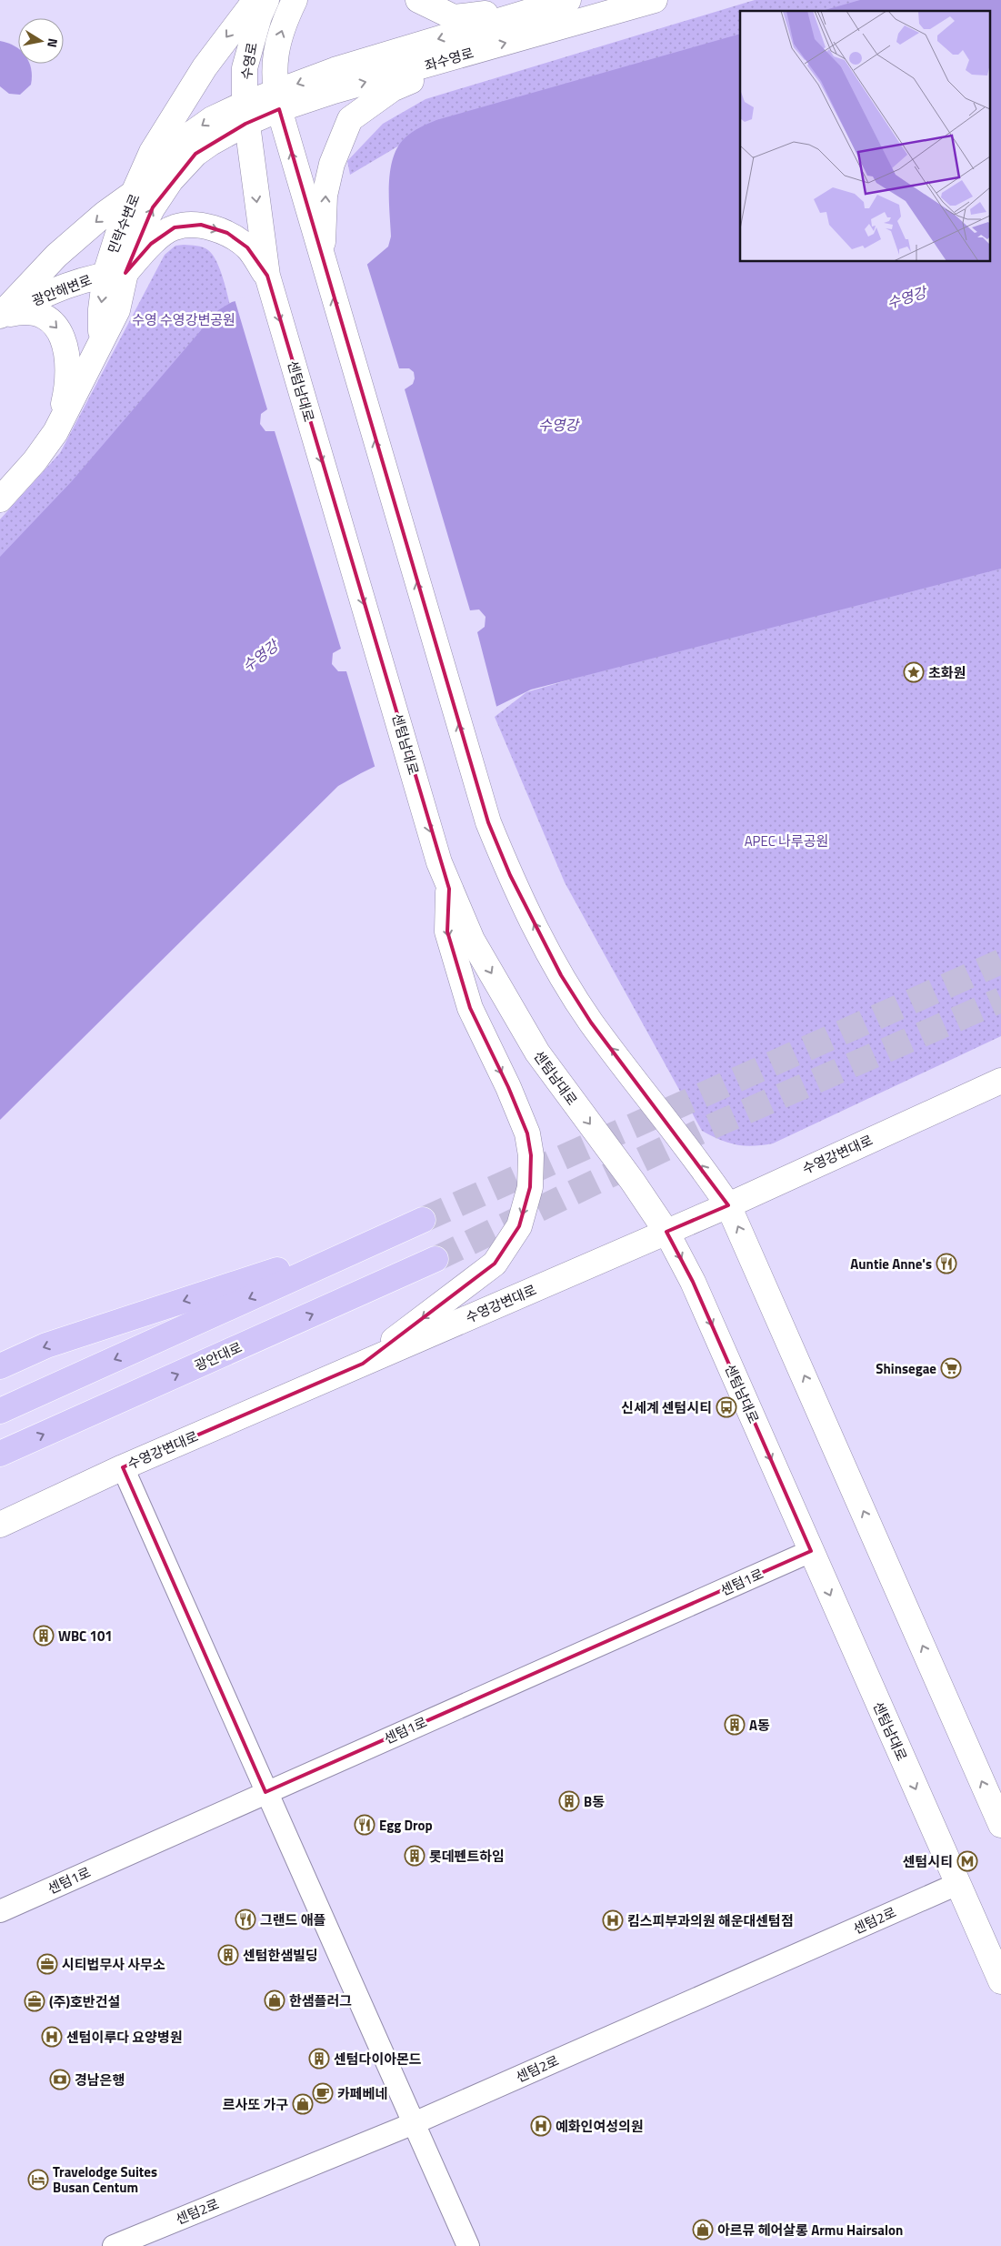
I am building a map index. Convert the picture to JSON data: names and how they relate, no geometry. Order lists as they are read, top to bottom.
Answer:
{
  "streets": {
    "highway": ["광안대로"],
    "main road": [
      "좌수영로",
      "수영로",
      "민락수변로",
      "광안해변로",
      "센텀남대로",
      "수영강변대로"
    ],
    "street": ["센텀1로", "센텀2로"]
  },
  "crossings": [
    ["좌수영로", "수영로"],
    ["좌수영로", "민락수변로"],
    ["좌수영로", "센텀남대로"],
    ["수영로", "민락수변로"],
    ["수영로", "센텀남대로"],
    ["민락수변로", "광안해변로"],
    ["민락수변로", "센텀남대로"],
    ["센텀남대로", "수영강변대로"],
    ["센텀남대로", "센텀1로"],
    ["센텀남대로", "센텀2로"]
  ],
  "water": ["수영강"],
  "parks": ["수영 수영강변공원", "APEC 나루공원"],
  "places": {
    "place": ["초화원"],
    "restaurant": ["Auntie Anne's", "Egg Drop", "그랜드 애플"],
    "supermarket": ["Shinsegae"],
    "bus stop": ["신세계 센텀시티"],
    "building": [
      "WBC 101",
      "A동",
      "B동",
      "롯데펜트하임",
      "센텀한샘빌딩",
      "센텀다이아몬드"
    ],
    "metro station": ["센텀시티"],
    "hospital": ["킴스피부과의원 해운대센텀점", "센텀이루다 요양병원", "예화인여성의원"],
    "office": ["시티법무사 사무소", "(주)호반건설"],
    "shop": ["한샘플러그", "르사또 가구", "아르뮤 헤어살롱 Armu Hairsalon"],
    "bank": ["경남은행"],
    "cafe": ["카페베네"],
    "hotel": ["Travelodge Suites Busan Centum"]
  },
  "north": "right"
}
